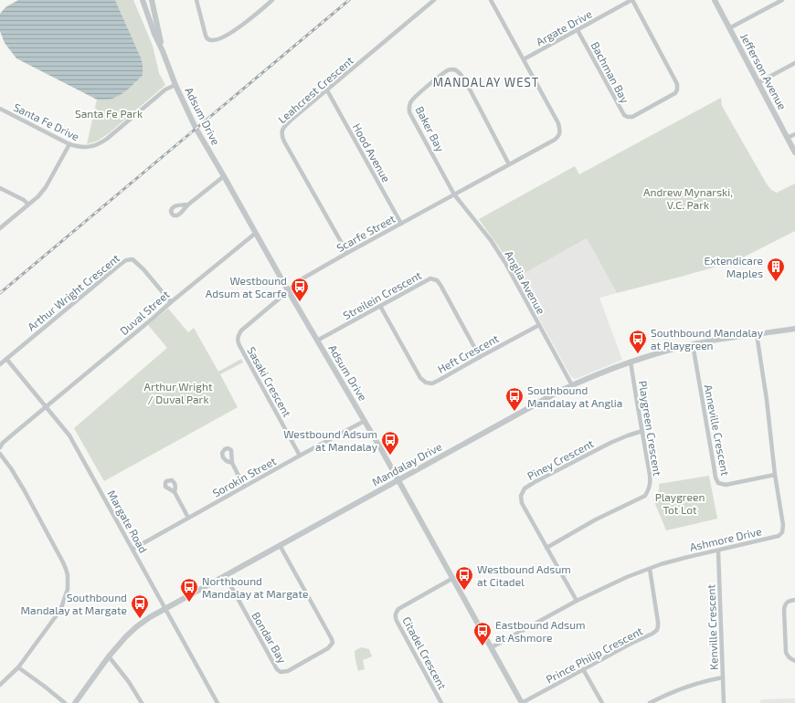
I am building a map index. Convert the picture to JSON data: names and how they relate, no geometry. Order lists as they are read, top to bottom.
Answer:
{
  "streets": {
    "street": [
      "Argate Drive",
      "Jefferson Avenue",
      "Bachman Bay",
      "Leahcrest Crescent",
      "Adsum Drive",
      "Santa Fe Drive",
      "Baker Bay",
      "Hood Avenue",
      "Scarfe Street",
      "Anglia Avenue",
      "Arthur Wright Crescent",
      "Streilein Crescent",
      "Duval Street",
      "Heft Crescent",
      "Sasaki Crescent",
      "Playgreen Crescent",
      "Anneville Crescent",
      "Piney Crescent",
      "Mandalay Drive",
      "Sorokin Street",
      "Margate Road",
      "Ashmore Drive",
      "Kenville Crescent",
      "Bondar Bay",
      "Citadel Crescent",
      "Prince Philip Crescent"
    ]
  },
  "crossings": [
    ["Argate Drive", "Bachman Bay"],
    ["Leahcrest Crescent", "Hood Avenue"],
    ["Leahcrest Crescent", "Scarfe Street"],
    ["Adsum Drive", "Santa Fe Drive"],
    ["Adsum Drive", "Scarfe Street"],
    ["Adsum Drive", "Streilein Crescent"],
    ["Adsum Drive", "Duval Street"],
    ["Adsum Drive", "Sasaki Crescent"],
    ["Adsum Drive", "Mandalay Drive"],
    ["Adsum Drive", "Sorokin Street"],
    ["Adsum Drive", "Ashmore Drive"],
    ["Adsum Drive", "Citadel Crescent"],
    ["Adsum Drive", "Prince Philip Crescent"],
    ["Baker Bay", "Scarfe Street"],
    ["Baker Bay", "Anglia Avenue"],
    ["Hood Avenue", "Scarfe Street"],
    ["Scarfe Street", "Anglia Avenue"],
    ["Scarfe Street", "Sasaki Crescent"],
    ["Anglia Avenue", "Heft Crescent"],
    ["Anglia Avenue", "Mandalay Drive"],
    ["Arthur Wright Crescent", "Duval Street"],
    ["Arthur Wright Crescent", "Margate Road"],
    ["Streilein Crescent", "Heft Crescent"],
    ["Duval Street", "Margate Road"],
    ["Sasaki Crescent", "Sorokin Street"],
    ["Playgreen Crescent", "Piney Crescent"],
    ["Playgreen Crescent", "Mandalay Drive"],
    ["Anneville Crescent", "Mandalay Drive"],
    ["Anneville Crescent", "Ashmore Drive"],
    ["Piney Crescent", "Ashmore Drive"],
    ["Mandalay Drive", "Margate Road"],
    ["Mandalay Drive", "Ashmore Drive"],
    ["Mandalay Drive", "Bondar Bay"],
    ["Sorokin Street", "Margate Road"],
    ["Ashmore Drive", "Kenville Crescent"],
    ["Ashmore Drive", "Prince Philip Crescent"]
  ],
  "districts": ["MANDALAY WEST"],
  "parks": [
    "Santa Fe Park",
    "Andrew Mynarski, V.C. Park",
    "Arthur Wright / Duval Park",
    "Playgreen Tot Lot"
  ],
  "places": {
    "building": ["Extendicare Maples"],
    "bus stop": [
      "Westbound Adsum at Scarfe",
      "Southbound Mandalay at Playgreen",
      "Southbound Mandalay at Anglia",
      "Westbound Adsum at Mandalay",
      "Westbound Adsum at Citadel",
      "Northbound Mandalay at Margate",
      "Southbound Mandalay at Margate",
      "Eastbound Adsum at Ashmore"
    ]
  }
}
